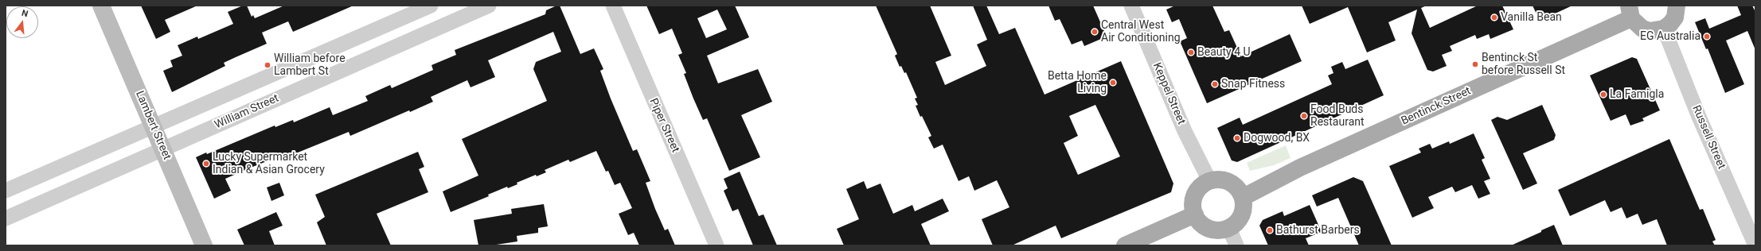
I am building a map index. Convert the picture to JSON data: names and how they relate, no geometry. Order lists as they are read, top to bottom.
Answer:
{
  "streets": {
    "main road": ["Bentinck Street", "Lambert Street"],
    "street": [
      "Keppel Street",
      "William Street",
      "Piper Street",
      "Russell Street"
    ]
  },
  "crossings": [
    ["Keppel Street", "Bentinck Street"],
    ["William Street", "Lambert Street"]
  ],
  "places": [
    "Vanilla Bean",
    "Central West Air Conditioning",
    "EG Australia",
    "Beauty 4 U",
    "Bentinck St before Russell St",
    "William before Lambert St",
    "Betta Home Living",
    "Snap Fitness",
    "La Famigla",
    "Food Buds Restaurant",
    "Dogwood, BX",
    "Lucky Supermarket Indian & Asian Grocery",
    "Bathurst Barbers"
  ],
  "north": "top"
}
